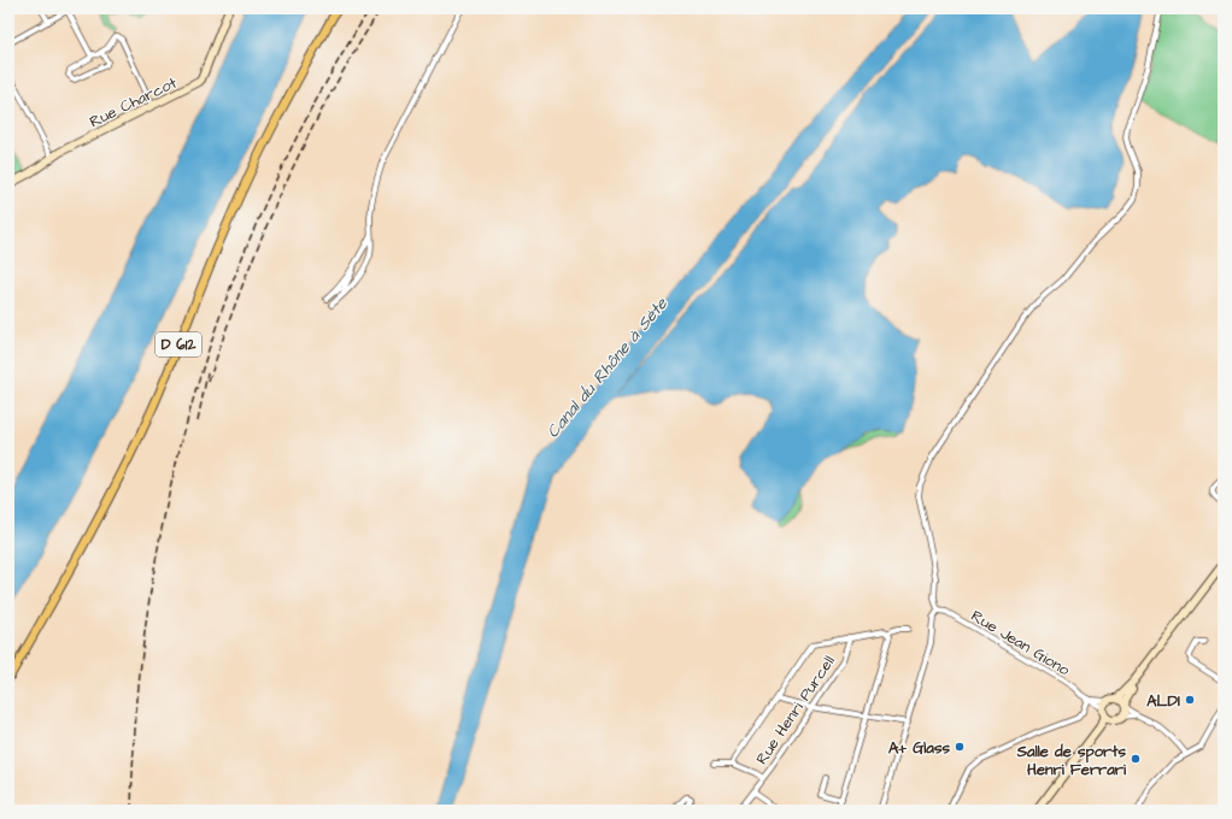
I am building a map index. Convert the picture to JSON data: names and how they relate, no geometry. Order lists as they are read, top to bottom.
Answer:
{
  "streets": {
    "main road": ["Rue Charcot", "D 612"],
    "street": ["Rue Jean Giono", "Rue Henri Purcell"]
  },
  "water": ["Canal du Rhône à Sète"],
  "places": ["ALDI", "A+ Glass", "Salle de sports Henri Ferrari"]
}
